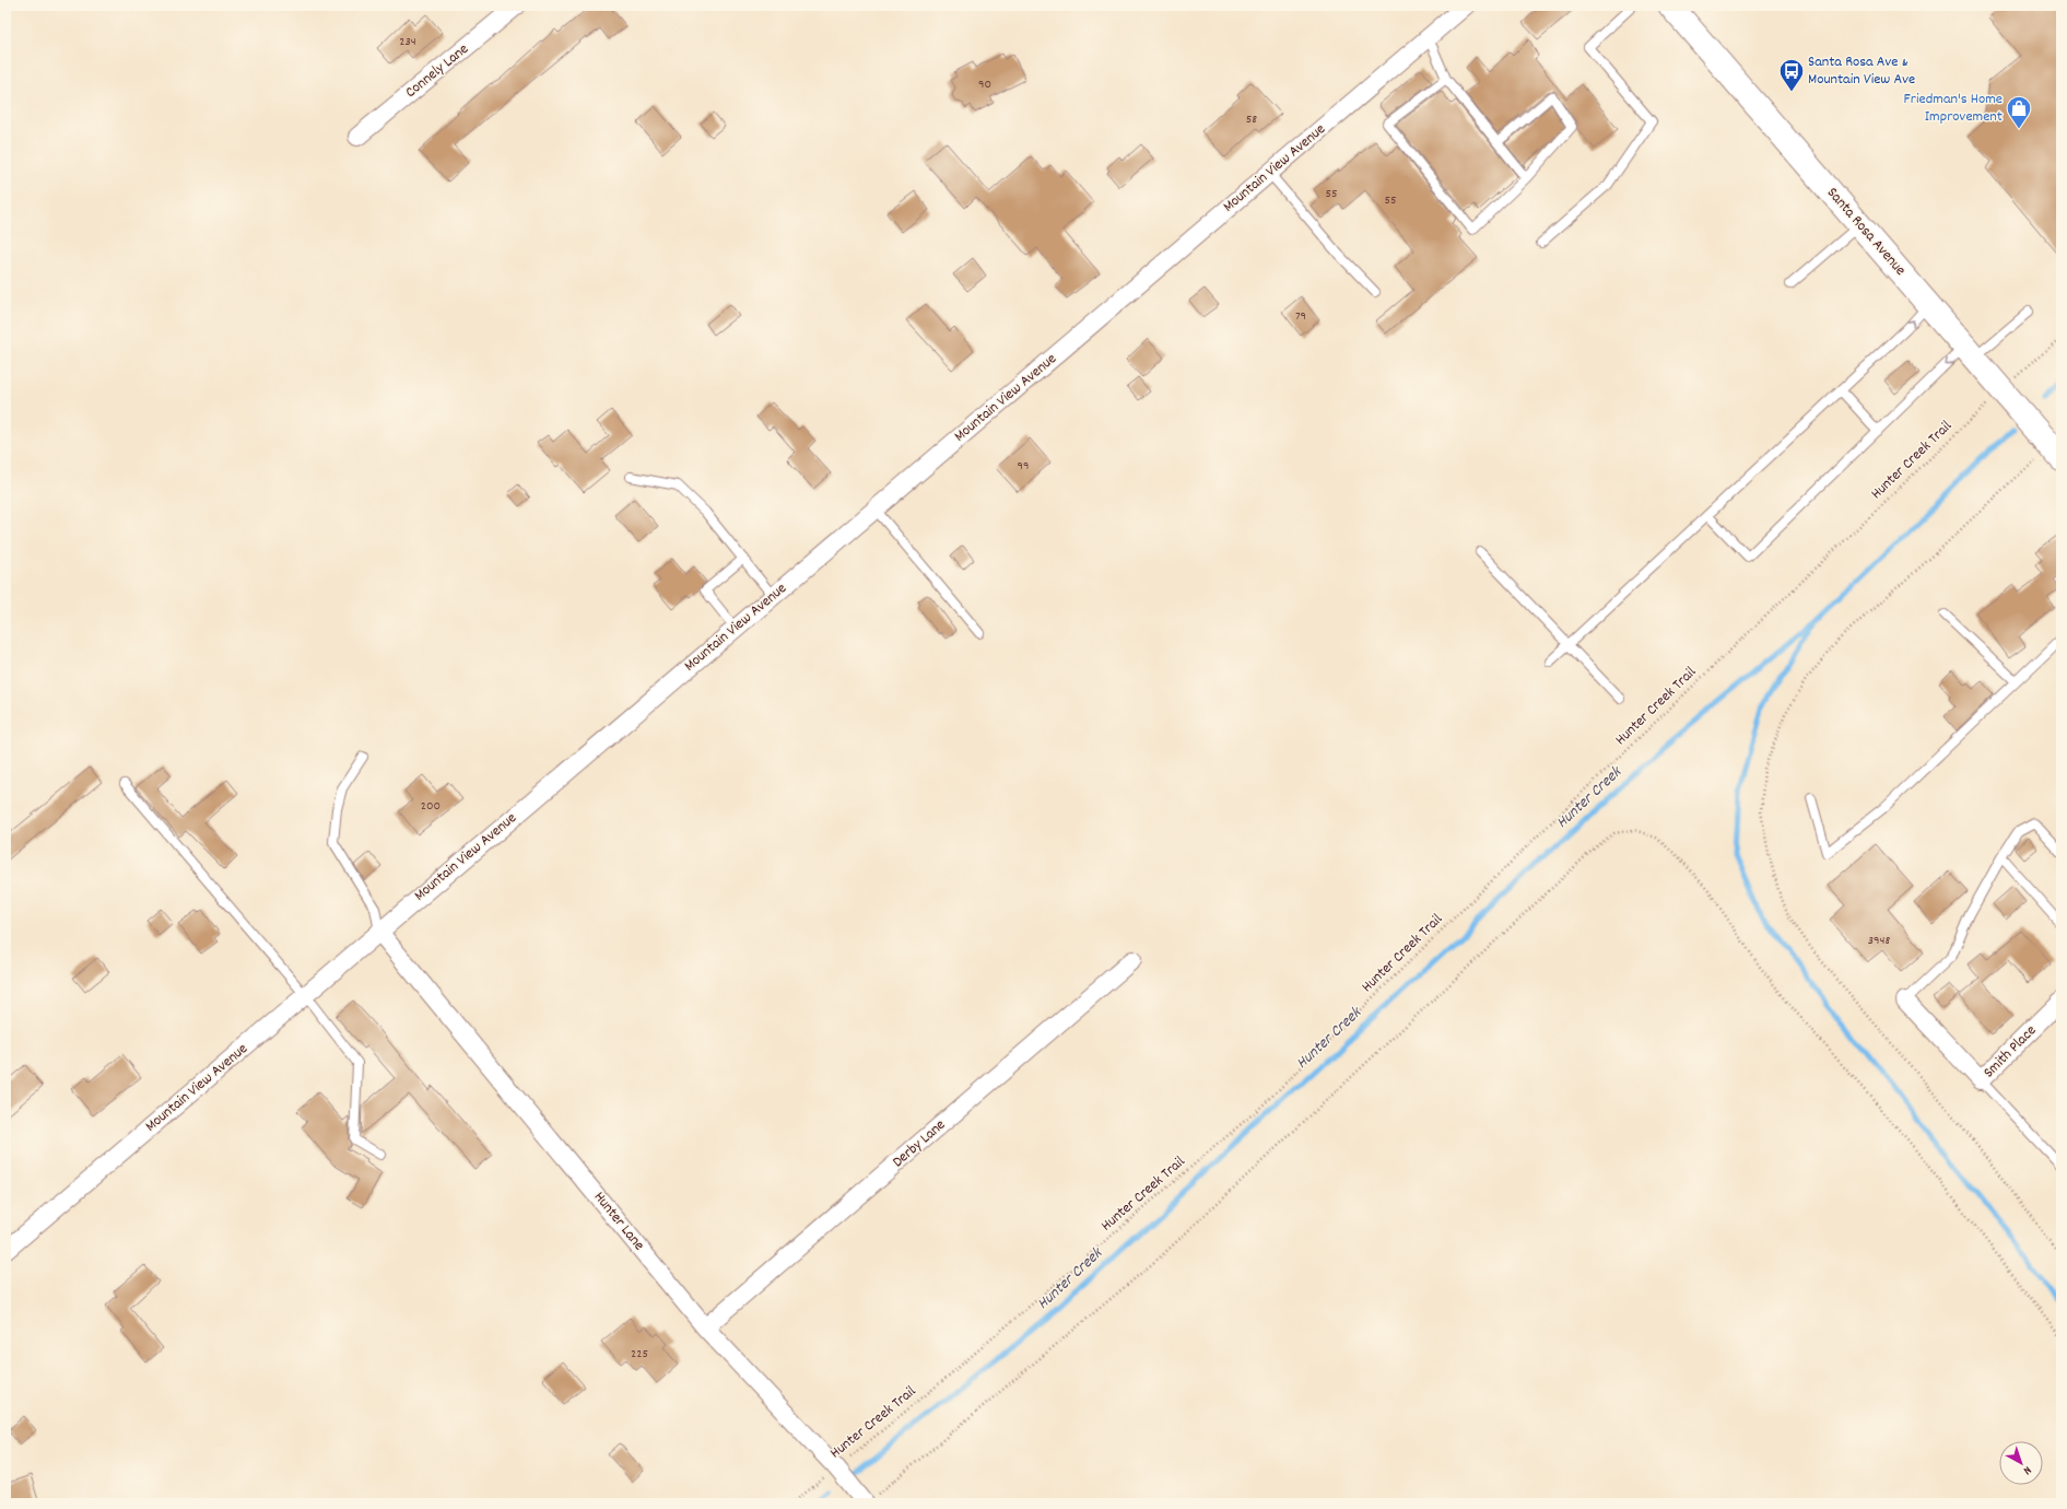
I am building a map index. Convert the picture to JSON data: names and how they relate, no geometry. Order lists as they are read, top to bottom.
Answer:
{
  "streets": {
    "main road": ["Santa Rosa Avenue"],
    "street": [
      "Connely Lane",
      "Mountain View Avenue",
      "Smith Place",
      "Derby Lane",
      "Hunter Lane"
    ],
    "path": ["Hunter Creek Trail"]
  },
  "crossings": [
    ["Mountain View Avenue", "Hunter Lane"],
    ["Santa Rosa Avenue", "Hunter Creek Trail"],
    ["Hunter Creek Trail", "Hunter Lane"],
    ["Derby Lane", "Hunter Lane"]
  ],
  "water": ["Hunter Creek"],
  "places": {
    "bus stop": ["Santa Rosa Ave & Mountain View Ave"],
    "shop": ["Friedman's Home Improvement"]
  },
  "house_numbers": [
    "234",
    "90",
    "58",
    "55",
    "55",
    "79",
    "99",
    "200",
    "3948",
    "225"
  ],
  "north": "bottom right"
}
